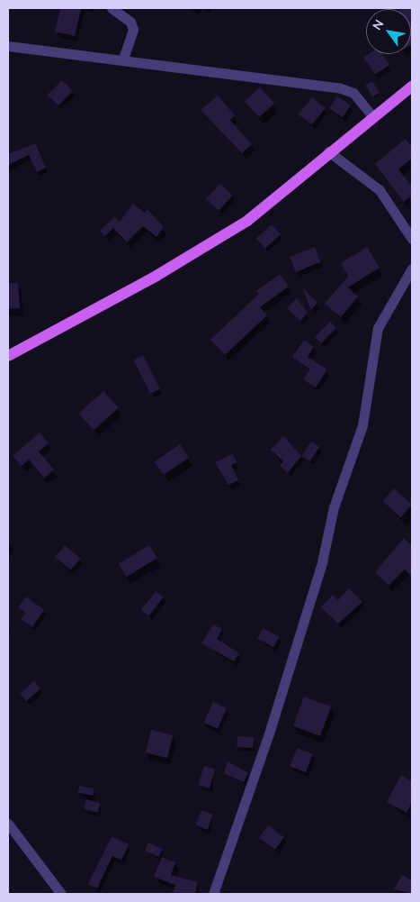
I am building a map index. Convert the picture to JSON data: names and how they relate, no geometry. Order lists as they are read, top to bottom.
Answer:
{
  "north": "top left"
}
